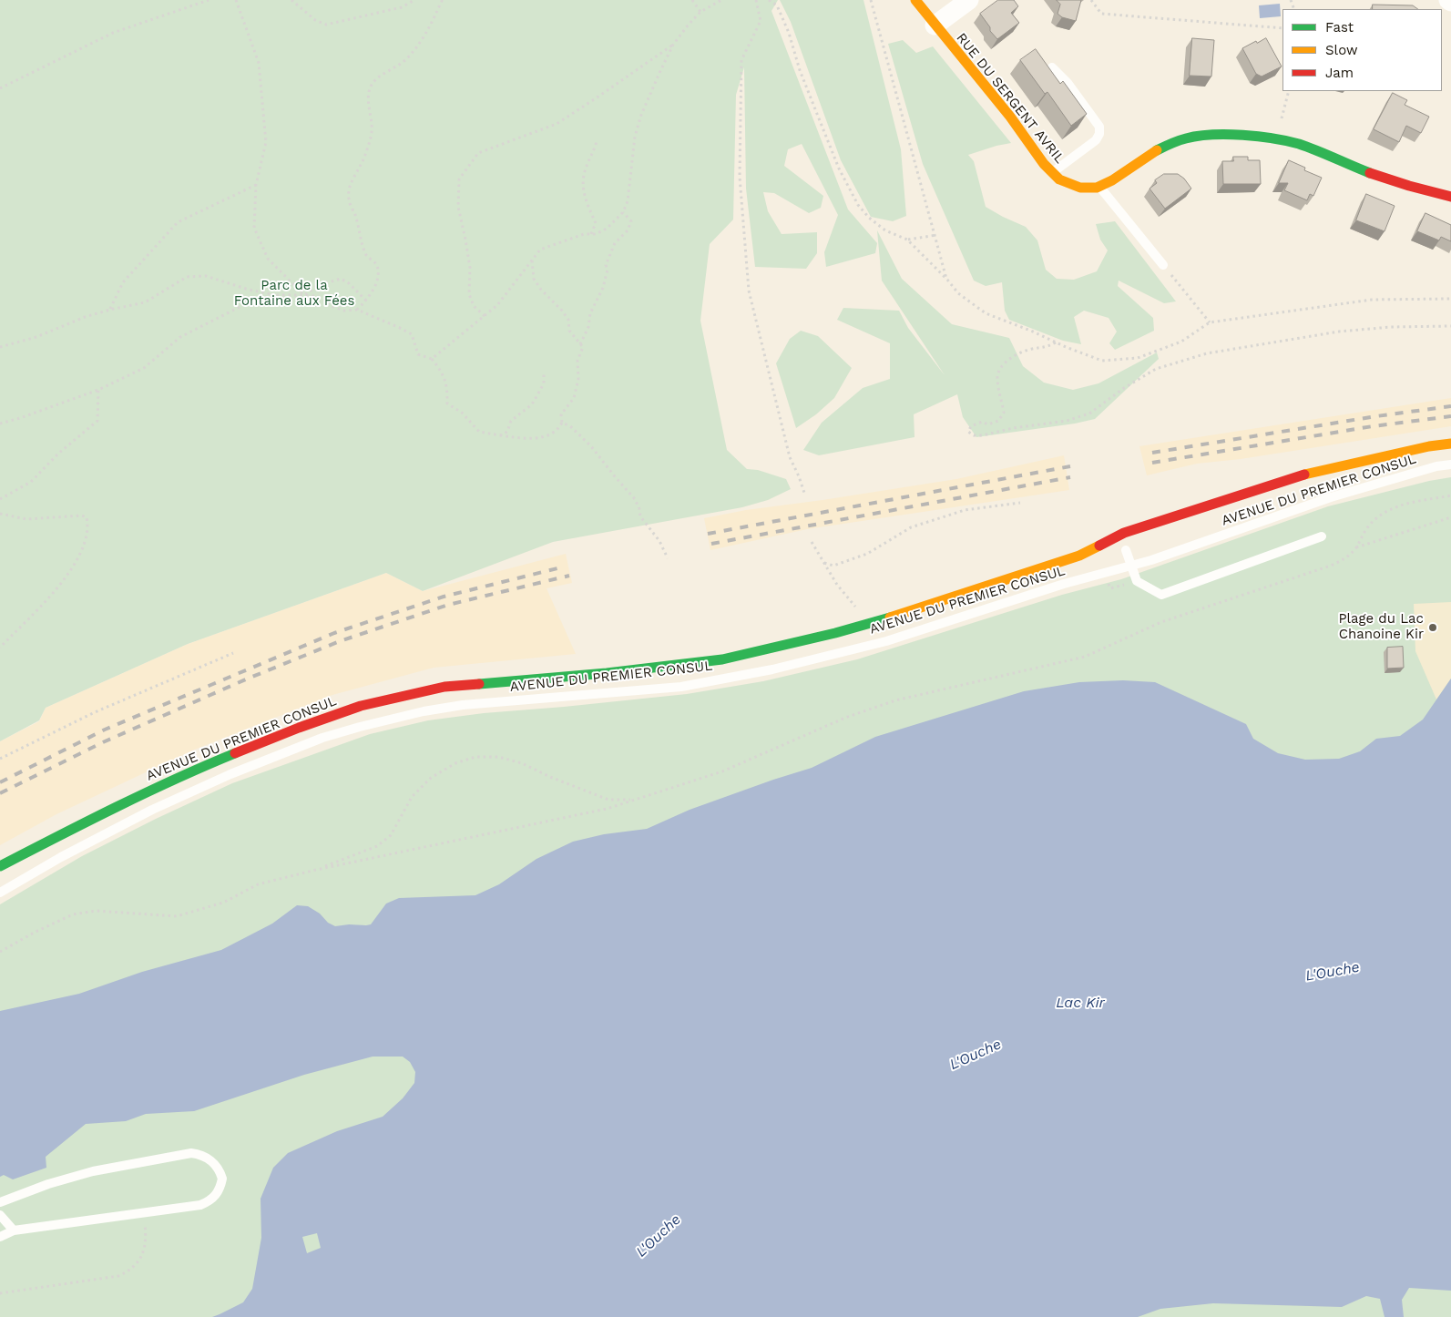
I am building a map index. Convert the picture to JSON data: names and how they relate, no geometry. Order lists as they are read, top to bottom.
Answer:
{
  "streets": {
    "main road": ["RUE DU SERGENT AVRIL", "AVENUE DU PREMIER CONSUL"]
  },
  "water": ["L'Ouche", "Lac Kir"],
  "parks": ["Parc de la Fontaine aux Fées"],
  "places": ["Plage du Lac Chanoine Kir"],
  "legend": ["Fast", "Slow", "Jam"]
}
